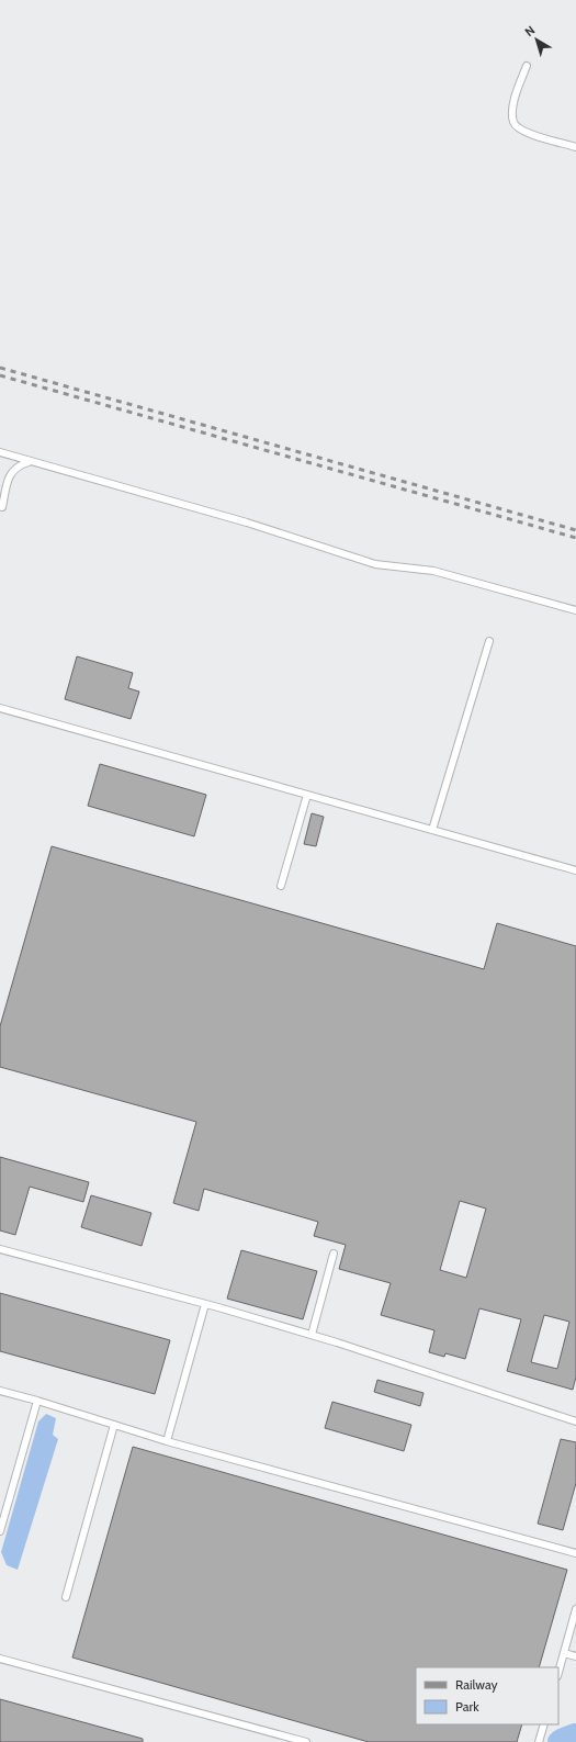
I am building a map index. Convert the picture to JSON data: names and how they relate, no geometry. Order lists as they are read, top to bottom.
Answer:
{
  "legend": ["Railway", "Park"],
  "north": "top left"
}
